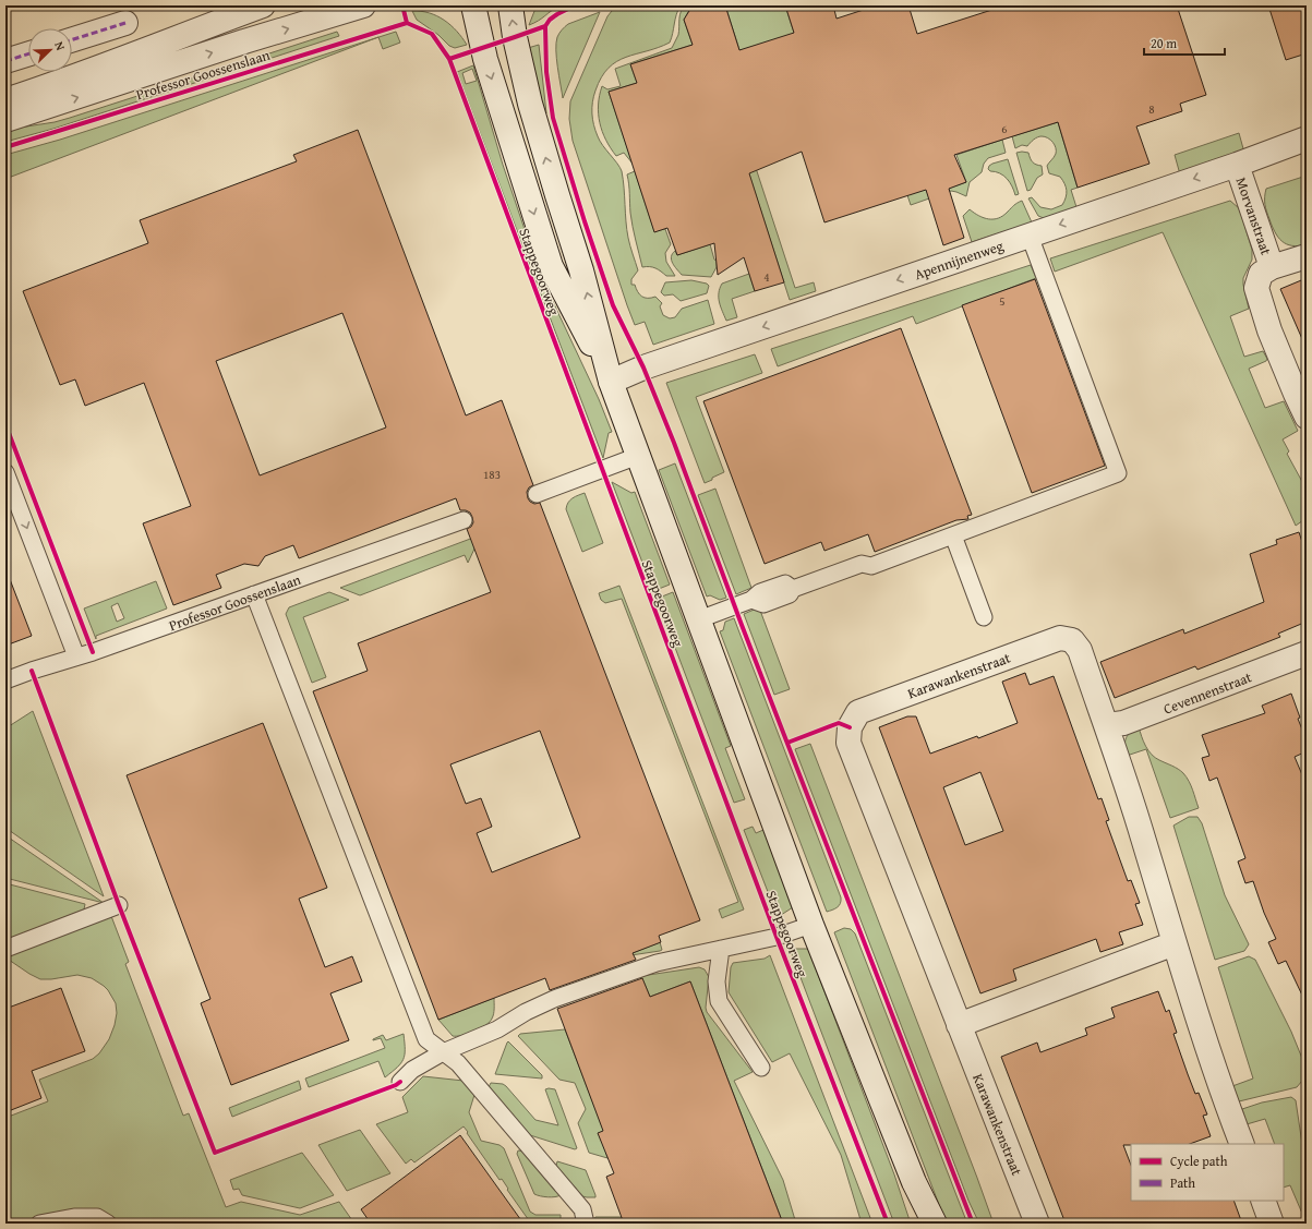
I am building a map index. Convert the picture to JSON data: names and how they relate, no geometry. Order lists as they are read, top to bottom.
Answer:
{
  "streets": {
    "street": [
      "Professor Goossenslaan",
      "Morvanstraat",
      "Apennijnenweg",
      "Stappegoorweg",
      "Karawankenstraat",
      "Cevennenstraat"
    ]
  },
  "crossings": [
    ["Morvanstraat", "Apennijnenweg"],
    ["Apennijnenweg", "Stappegoorweg"],
    ["Karawankenstraat", "Cevennenstraat"]
  ],
  "one_way": ["Apennijnenweg"],
  "house_numbers": [
    "8",
    "6",
    "4",
    "5",
    "183"
  ],
  "legend": ["Cycle path", "Path"],
  "scale_bar": "20 m",
  "north": "top right"
}
